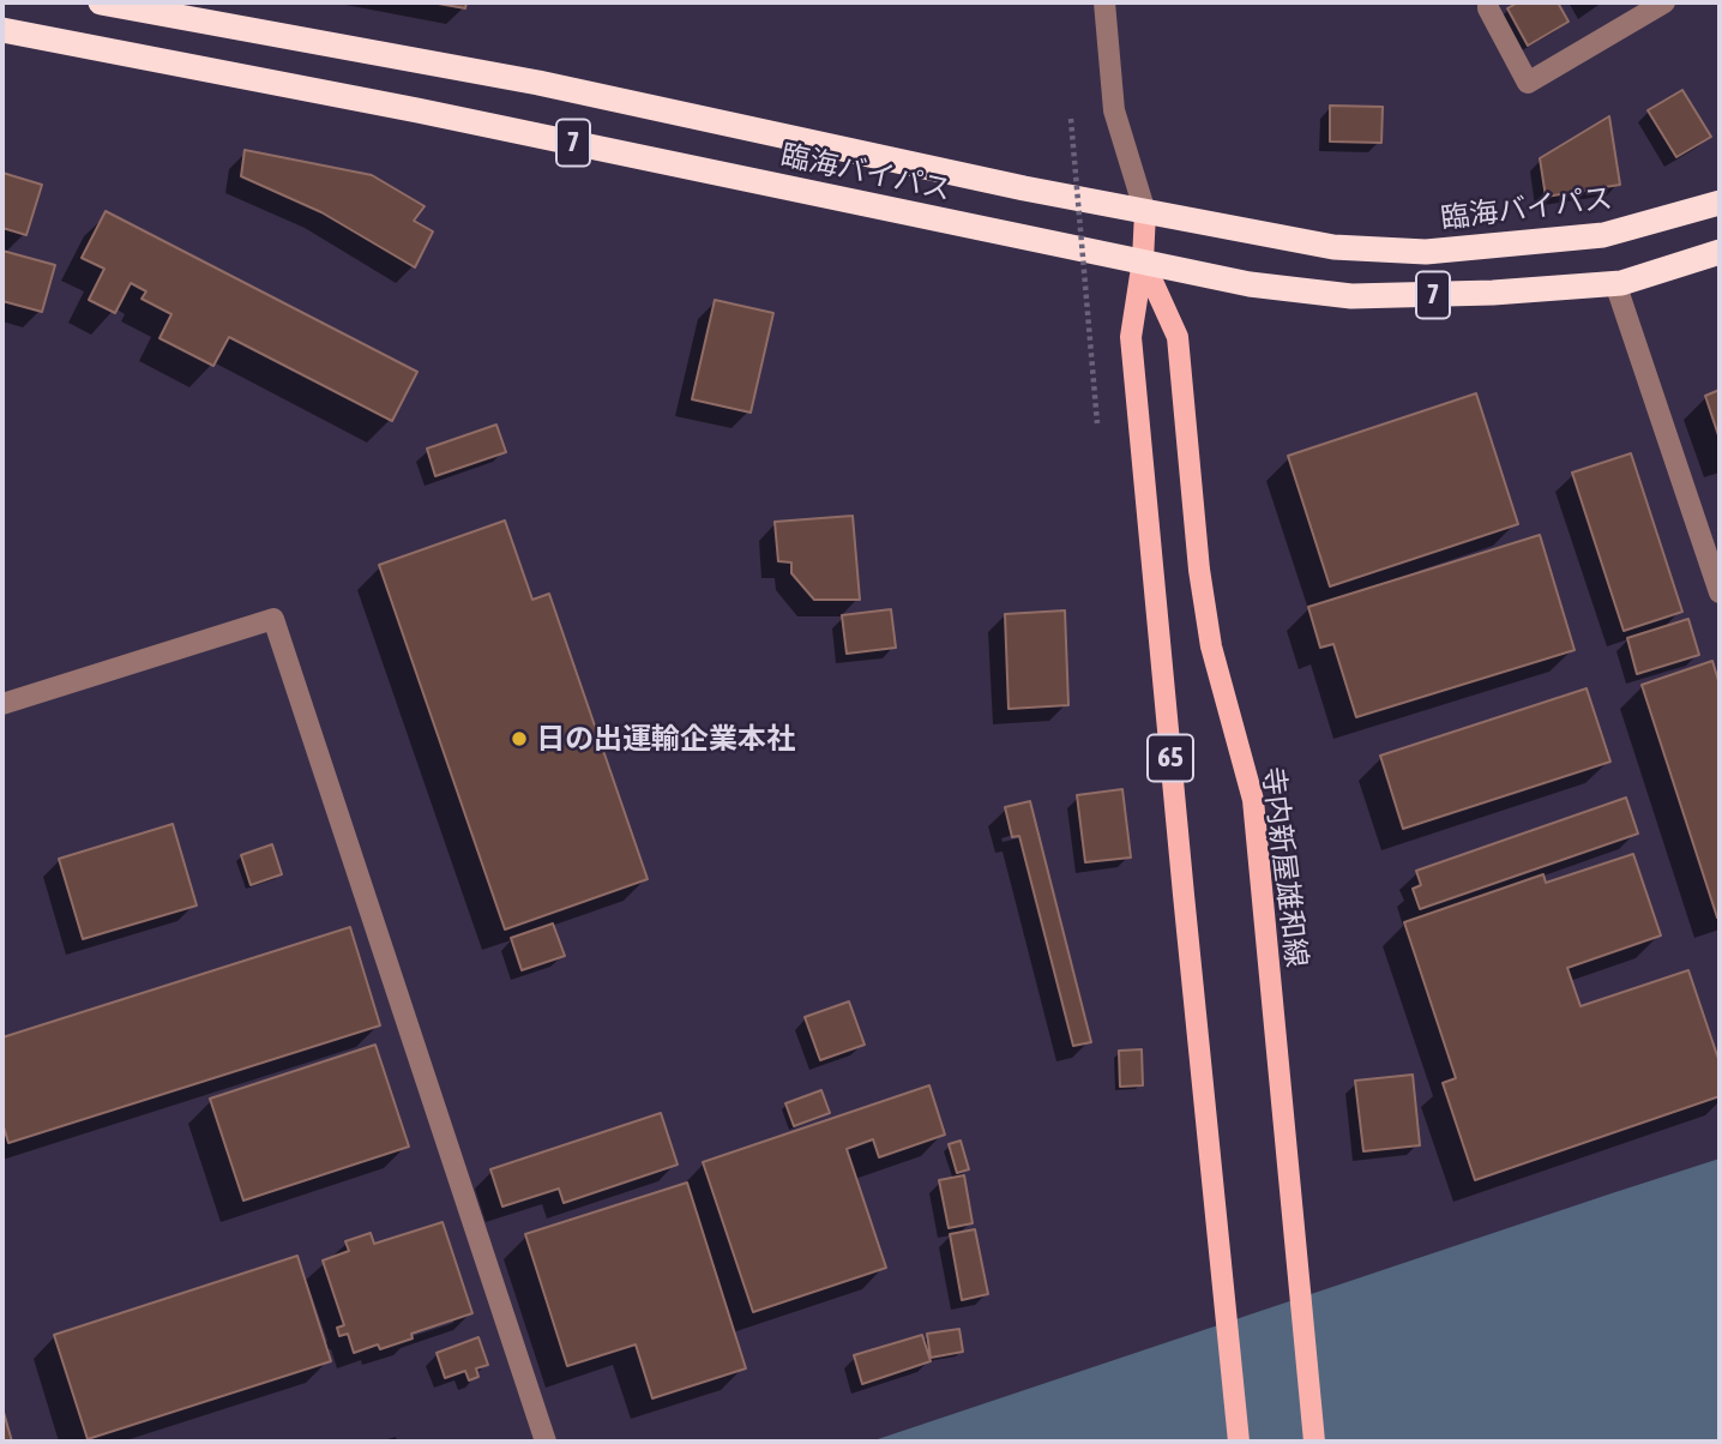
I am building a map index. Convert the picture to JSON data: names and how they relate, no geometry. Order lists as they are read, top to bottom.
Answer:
{
  "streets": {
    "highway": ["7", "臨海バイパス"],
    "main road": ["65", "寺内新屋雄和線"]
  },
  "crossings": [
    ["臨海バイパス", "寺内新屋雄和線"]
  ],
  "places": ["日の出運輸企業本社"]
}
